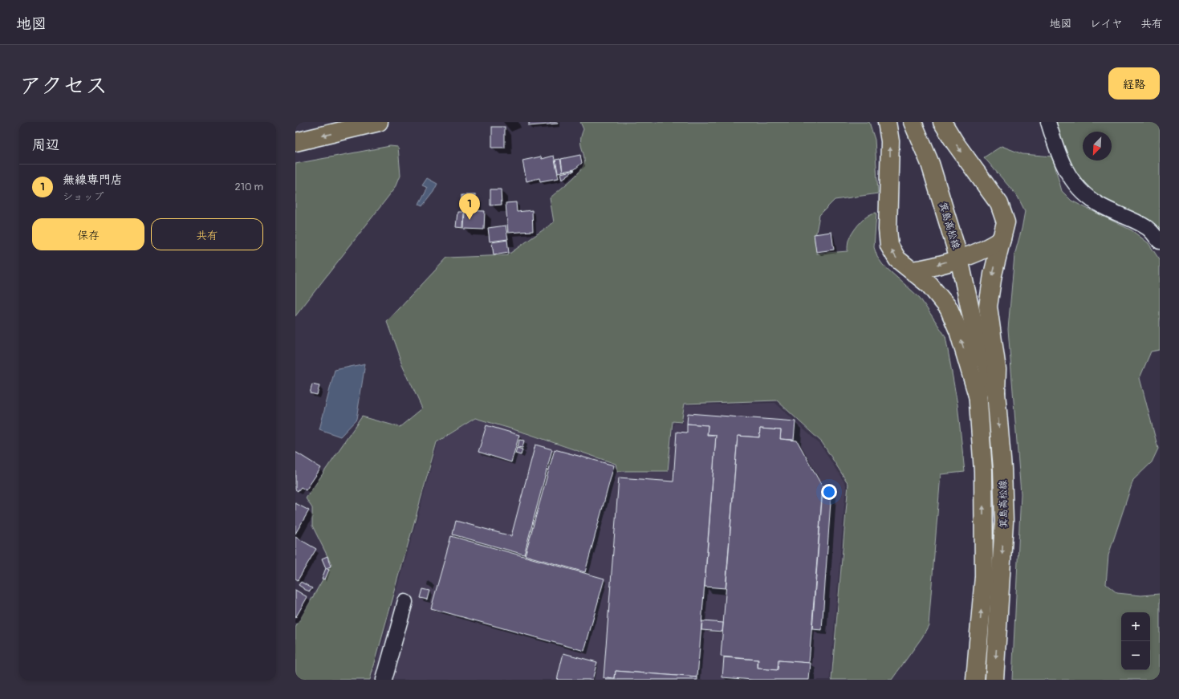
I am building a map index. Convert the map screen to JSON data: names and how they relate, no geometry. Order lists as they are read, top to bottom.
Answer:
{
  "streets": {
    "main road": ["箕島高松線"]
  },
  "north": "bottom left",
  "page": {
    "header": "地図",
    "nav": ["地図", "レイヤ", "共有"],
    "title": "アクセス",
    "buttons": [
      "経路",
      ["保存", "共有"]
    ],
    "heading": "周辺",
    "list": [
      {
        "mark": "1",
        "name": "無線専門店",
        "note": "ショップ",
        "value": "210 m"
      }
    ],
    "pins": "1",
    "map_buttons": ["+", "−"]
  }
}
